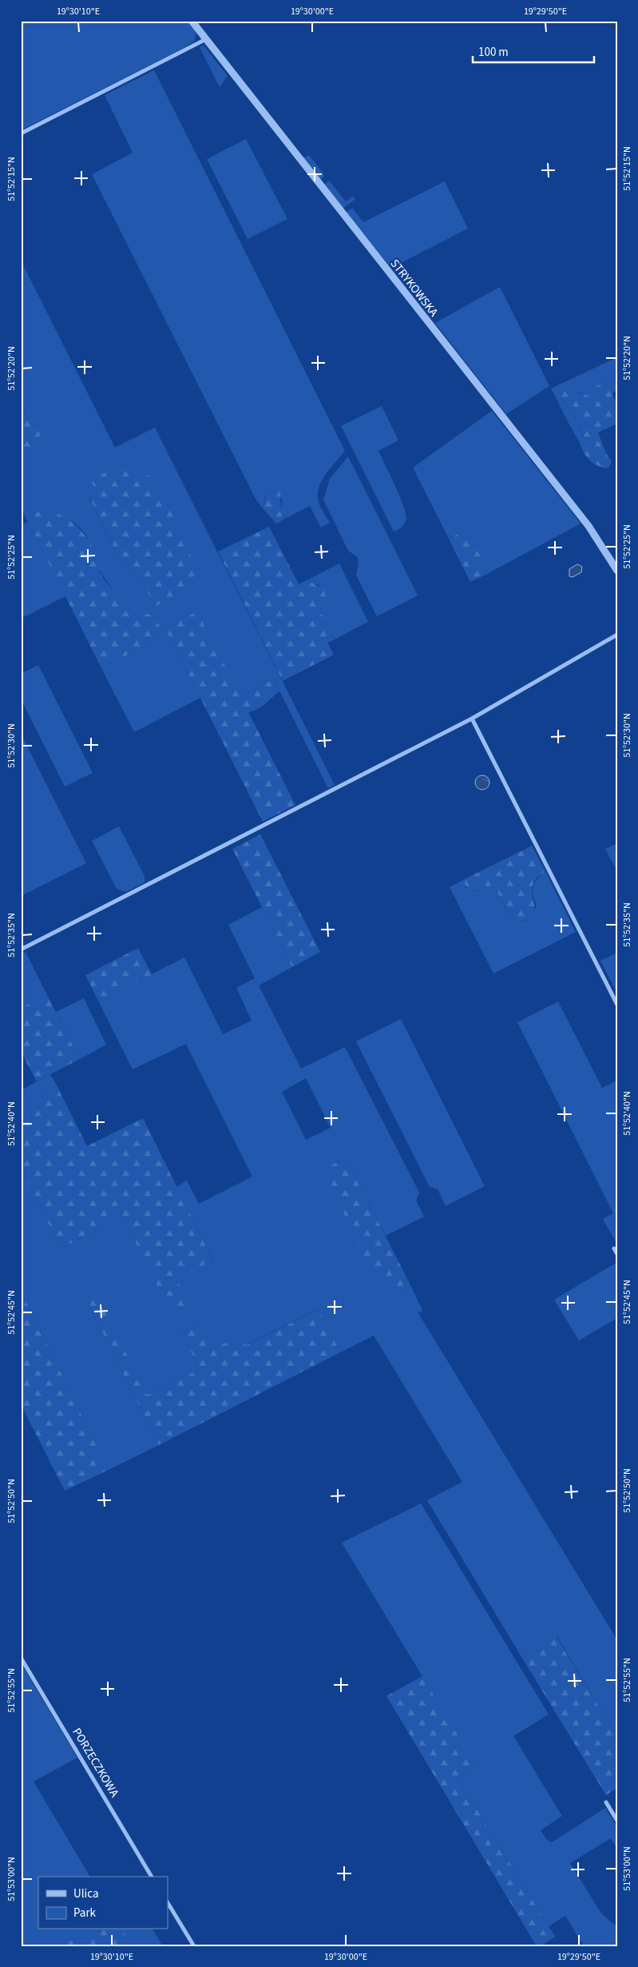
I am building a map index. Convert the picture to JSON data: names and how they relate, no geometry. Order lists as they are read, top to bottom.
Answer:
{
  "streets": {
    "street": ["STRYKOWSKA", "PORZECZKOWA"]
  },
  "legend": ["Ulica", "Park"],
  "scale_bar": "100 m",
  "coordinates": [
    "19°30'10\"E",
    "19°30'00\"E",
    "19°29'50\"E",
    "51°52'15\"N",
    "51°52'20\"N",
    "51°52'25\"N",
    "51°52'30\"N",
    "51°52'35\"N",
    "51°52'40\"N",
    "51°52'45\"N",
    "51°52'50\"N",
    "51°52'55\"N",
    "51°53'00\"N"
  ]
}
